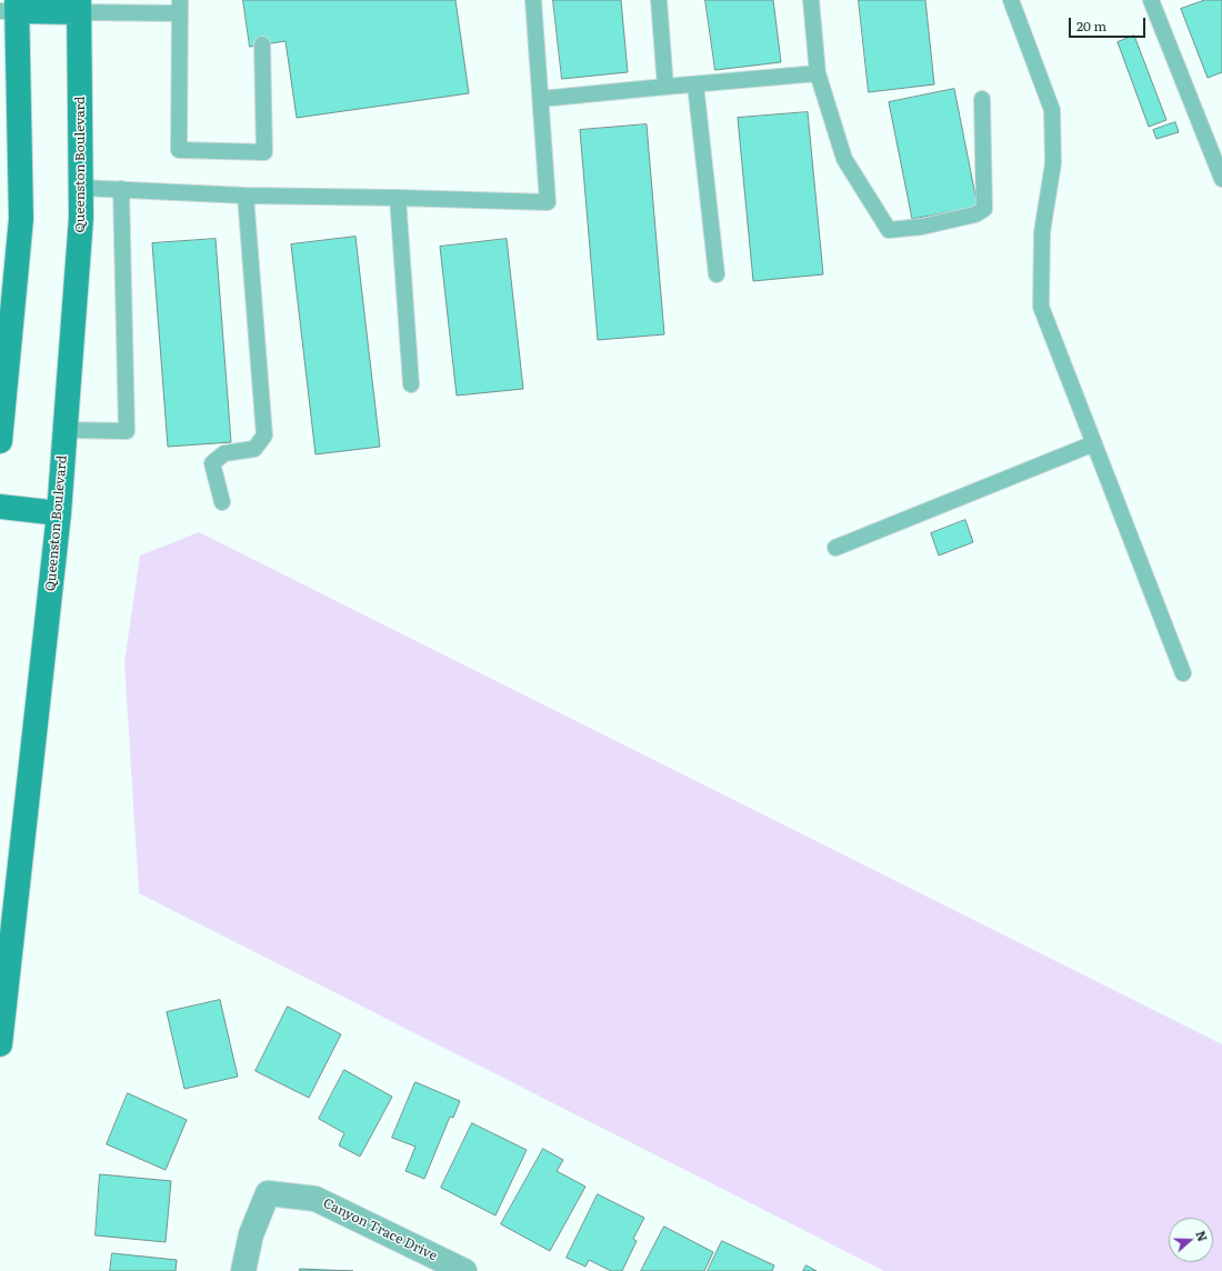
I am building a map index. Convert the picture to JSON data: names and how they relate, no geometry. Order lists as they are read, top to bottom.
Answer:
{
  "streets": {
    "main road": ["Queenston Boulevard"],
    "street": ["Canyon Trace Drive"]
  },
  "scale_bar": "20 m",
  "north": "right"
}
